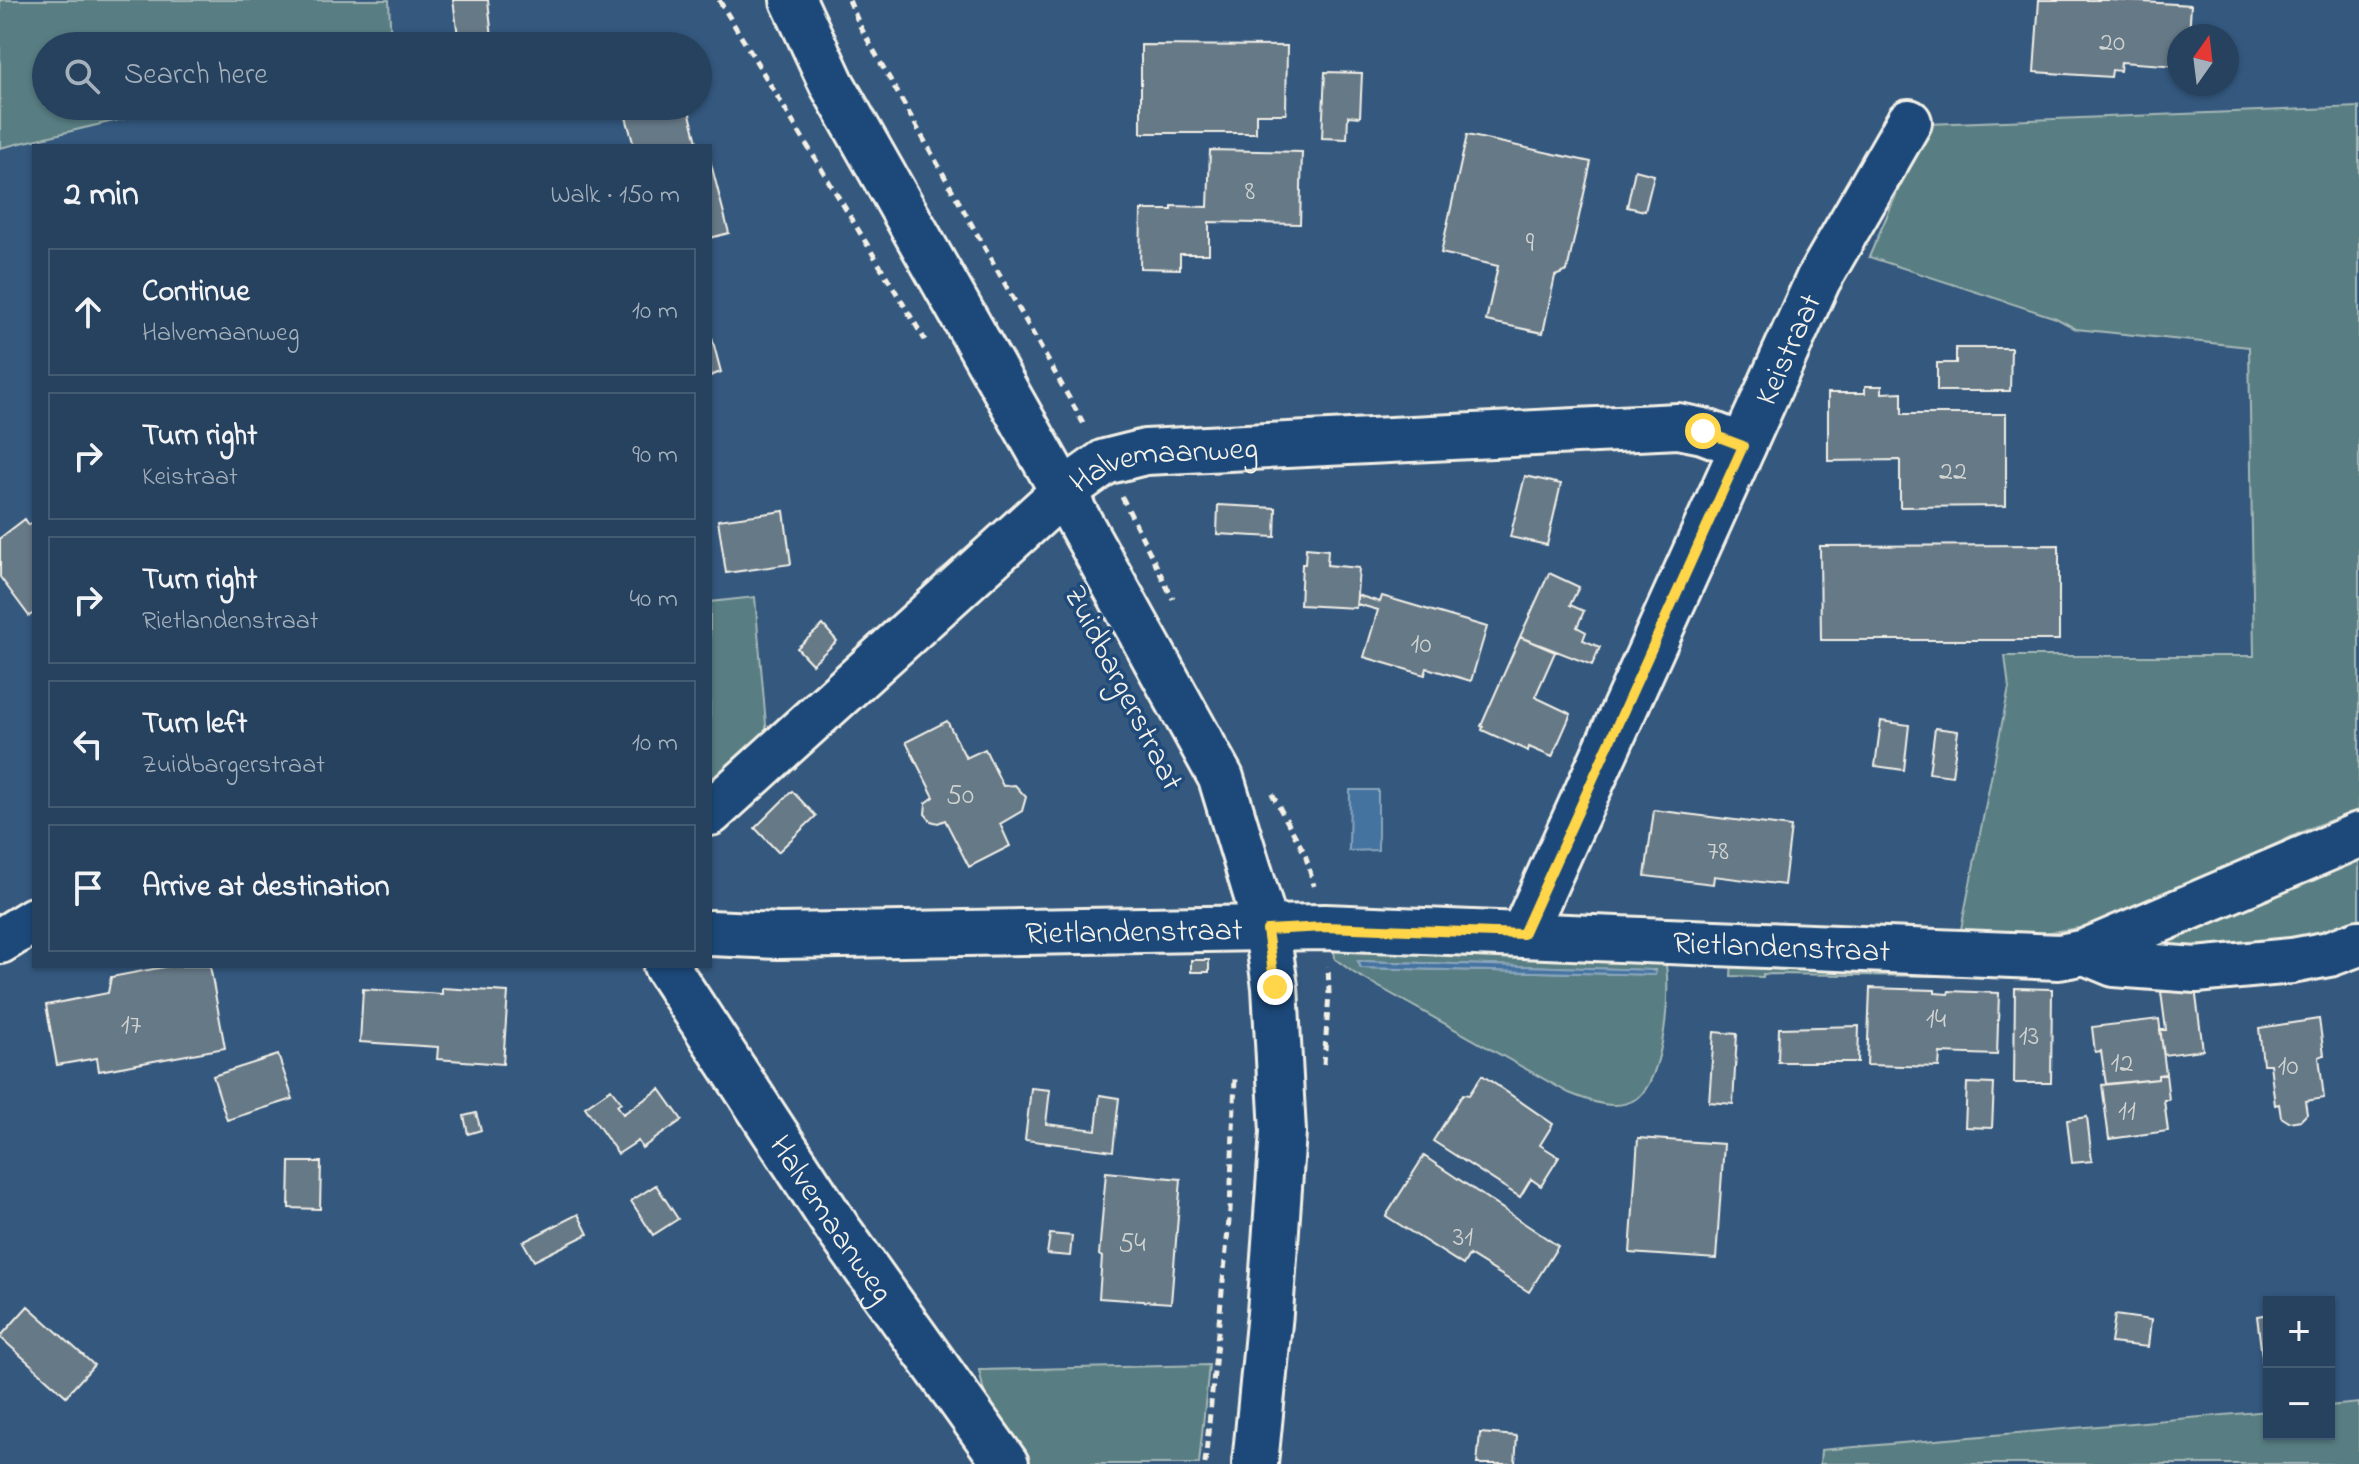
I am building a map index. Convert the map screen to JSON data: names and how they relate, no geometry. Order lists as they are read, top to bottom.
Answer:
{
  "streets": {
    "street": [
      "Keistraat",
      "Halvemaanweg",
      "Zuidbargerstraat",
      "Rietlandenstraat"
    ]
  },
  "crossings": [
    ["Keistraat", "Halvemaanweg"],
    ["Keistraat", "Rietlandenstraat"],
    ["Halvemaanweg", "Zuidbargerstraat"],
    ["Zuidbargerstraat", "Rietlandenstraat"]
  ],
  "house_numbers": [
    "20",
    "8",
    "9",
    "22",
    "10",
    "50",
    "78",
    "14",
    "17",
    "13",
    "12",
    "10",
    "11",
    "31",
    "54"
  ],
  "north": "top",
  "page": {
    "search": "Search here",
    "heading": ["2 min", "Walk · 150 m"],
    "list": [
      ["Continue", "Halvemaanweg", "10 m"],
      ["Turn right", "Keistraat", "90 m"],
      ["Turn right", "Rietlandenstraat", "40 m"],
      ["Turn left", "Zuidbargerstraat", "10 m"],
      "Arrive at destination"
    ],
    "map_buttons": ["+", "−"]
  }
}
